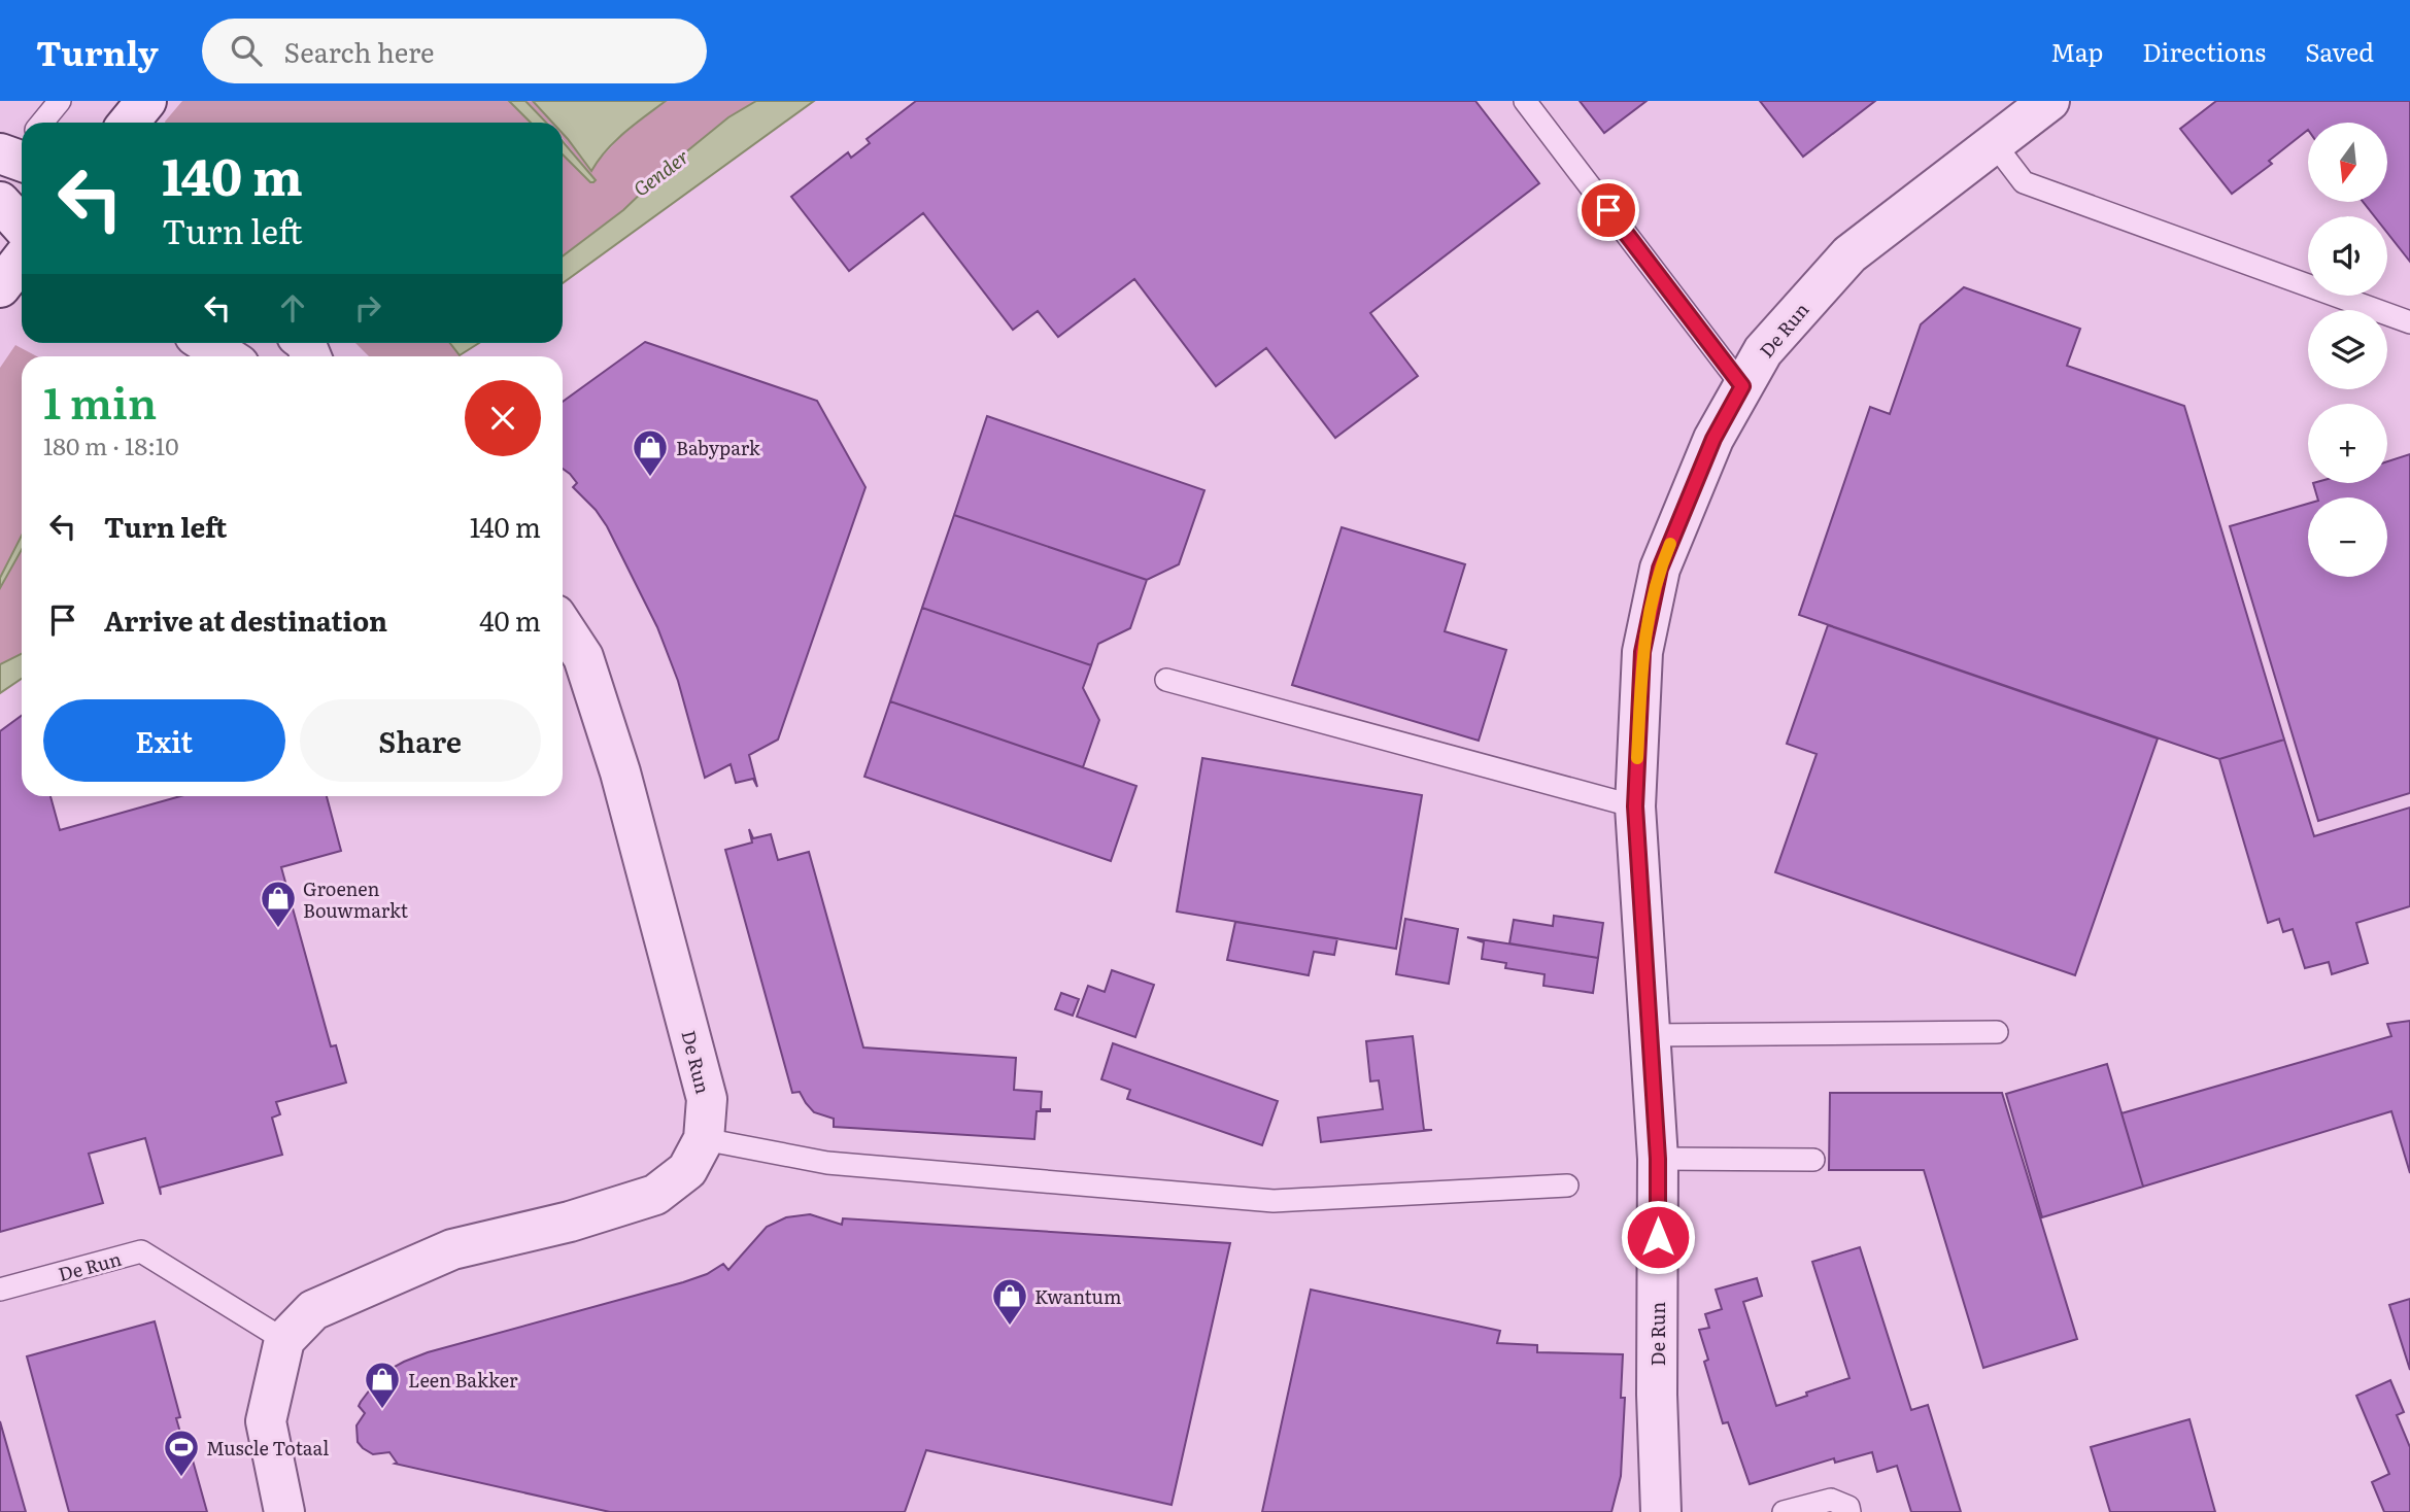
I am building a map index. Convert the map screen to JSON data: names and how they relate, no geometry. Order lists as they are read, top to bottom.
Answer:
{
  "streets": {
    "street": ["De Run"]
  },
  "water": ["Gender"],
  "places": {
    "shop": [
      "Babypark",
      "Groenen Bouwmarkt",
      "Kwantum",
      "Leen Bakker"
    ],
    "sports": ["Muscle Totaal"]
  },
  "north": "bottom",
  "page": {
    "header": "Turnly",
    "search": "Search here",
    "nav": ["Map", "Directions", "Saved"],
    "map_buttons": ["+", "−"],
    "turn": ["140 m", "Turn left"],
    "heading": ["1 min", "180 m · 18:10"],
    "list": [
      {
        "name": "Turn left",
        "value": "140 m"
      },
      {
        "name": "Arrive at destination",
        "value": "40 m"
      }
    ],
    "buttons": ["Exit", "Share"]
  }
}
